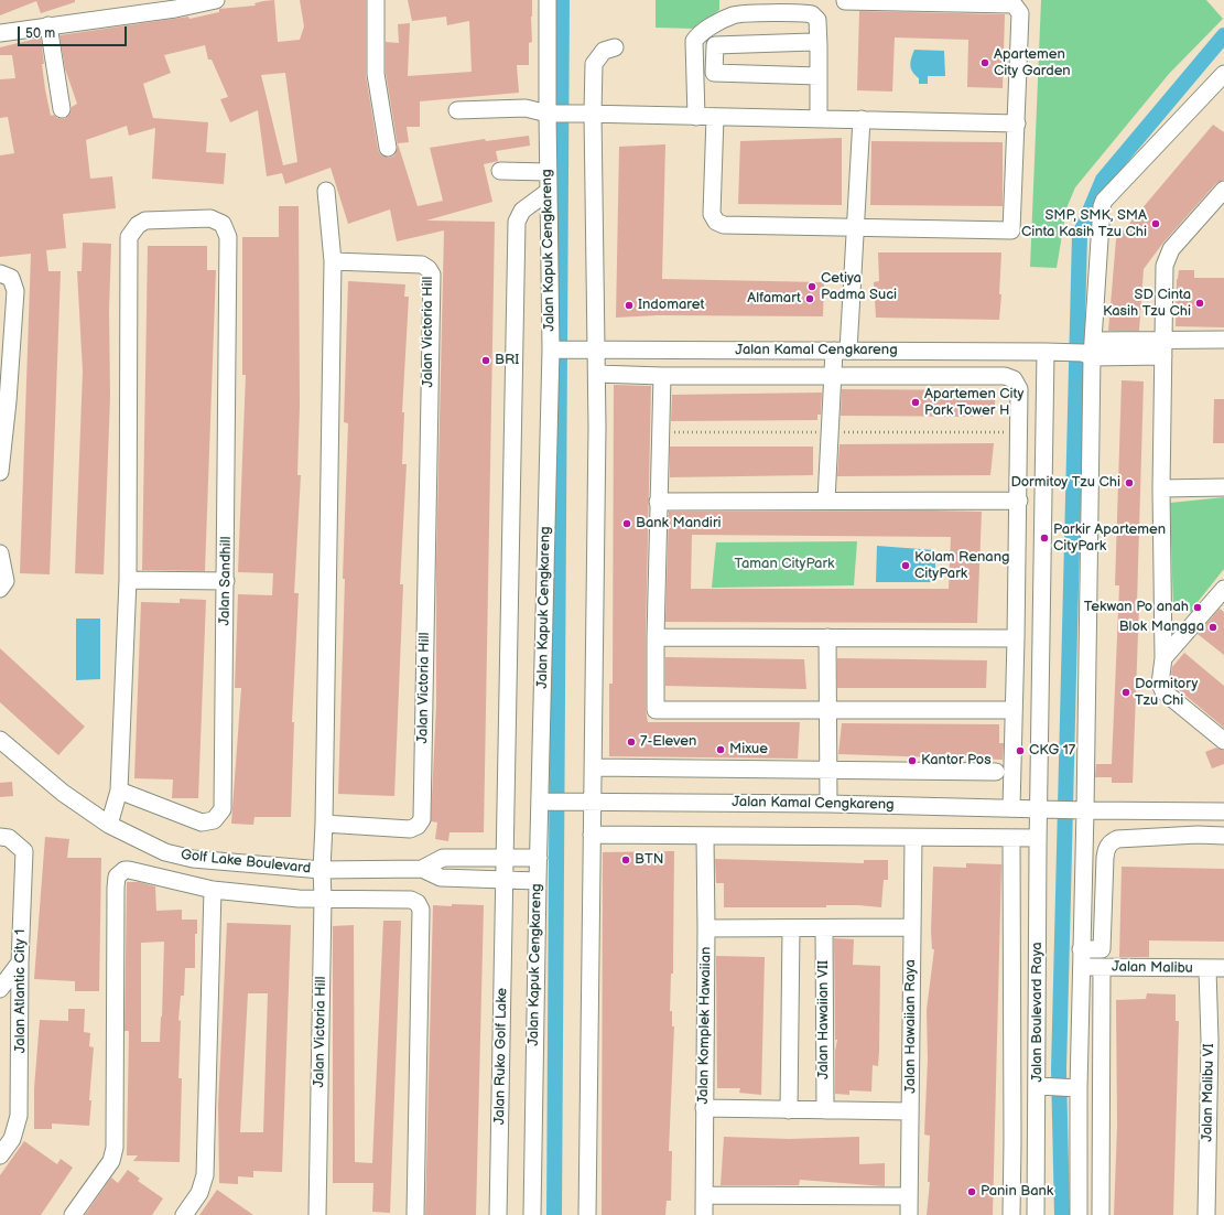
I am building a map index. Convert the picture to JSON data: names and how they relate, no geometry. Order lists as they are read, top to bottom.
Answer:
{
  "streets": {
    "street": [
      "Jalan Kapuk Cengkareng",
      "Jalan Victoria Hill",
      "Jalan Kamal Cengkareng",
      "Jalan Sandhill",
      "Golf Lake Boulevard",
      "Jalan Malibu",
      "Jalan Atlantic City 1",
      "Jalan Boulevard Raya",
      "Jalan Hawaiian VII",
      "Jalan Komplek Hawaiian",
      "Jalan Hawaiian Raya",
      "Jalan Ruko Golf Lake",
      "Jalan Malibu VI"
    ]
  },
  "crossings": [
    ["Jalan Kapuk Cengkareng", "Jalan Kamal Cengkareng"],
    ["Jalan Kapuk Cengkareng", "Golf Lake Boulevard"],
    ["Jalan Kapuk Cengkareng", "Jalan Ruko Golf Lake"],
    ["Jalan Victoria Hill", "Golf Lake Boulevard"],
    ["Jalan Kamal Cengkareng", "Jalan Boulevard Raya"],
    ["Golf Lake Boulevard", "Jalan Ruko Golf Lake"],
    ["Jalan Malibu", "Jalan Malibu VI"]
  ],
  "parks": ["Taman CityPark"],
  "places": [
    "Apartemen City Garden",
    "SMP, SMK, SMA Cinta Kasih Tzu Chi",
    "Cetiya Padma Suci",
    "Alfamart",
    "SD Cinta Kasih Tzu Chi",
    "Indomaret",
    "BRI",
    "Apartemen City Park Tower H",
    "Dormitoy Tzu Chi",
    "Bank Mandiri",
    "Parkir Apartemen CityPark",
    "Kolam Renang CityPark",
    "Tekwan Po anah",
    "Blok Mangga",
    "Dormitory Tzu Chi",
    "7-Eleven",
    "Mixue",
    "CKG 17",
    "Kantor Pos",
    "BTN",
    "Panin Bank"
  ],
  "scale_bar": "50 m"
}
